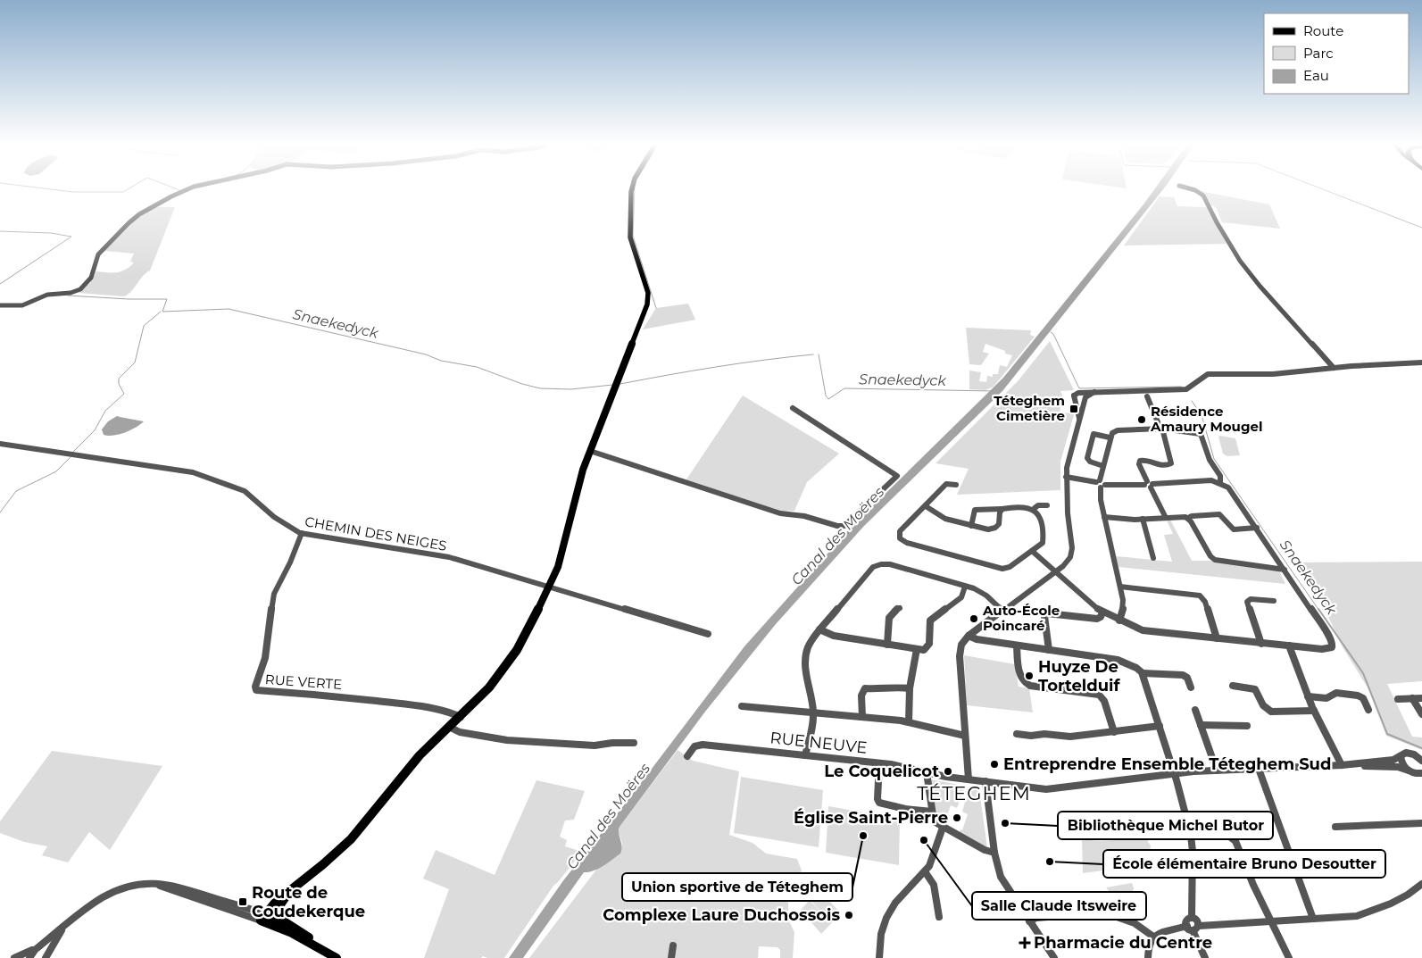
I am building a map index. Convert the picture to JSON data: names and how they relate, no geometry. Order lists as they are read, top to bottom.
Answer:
{
  "streets": {
    "street": ["CHEMIN DES NEIGES", "RUE VERTE", "RUE NEUVE"]
  },
  "crossings": [
    ["CHEMIN DES NEIGES", "RUE VERTE"]
  ],
  "districts": ["TÉTEGHEM"],
  "water": ["Snaekedyck", "Canal des Moëres"],
  "places": {
    "transit": ["Téteghem Cimetière", "Route de Coudekerque"],
    "other": [
      "Résidence Amaury Mougel",
      "Auto-École Poincaré",
      "Huyze De Tortelduif",
      "Entreprendre Ensemble Téteghem Sud",
      "Le Coquelicot",
      "Église Saint-Pierre",
      "Bibliothèque Michel Butor",
      "Union sportive de Téteghem",
      "Salle Claude Itsweire",
      "École élémentaire Bruno Desoutter",
      "Complexe Laure Duchossois"
    ],
    "health": ["Pharmacie du Centre"]
  },
  "legend": ["Route", "Parc", "Eau"]
}
